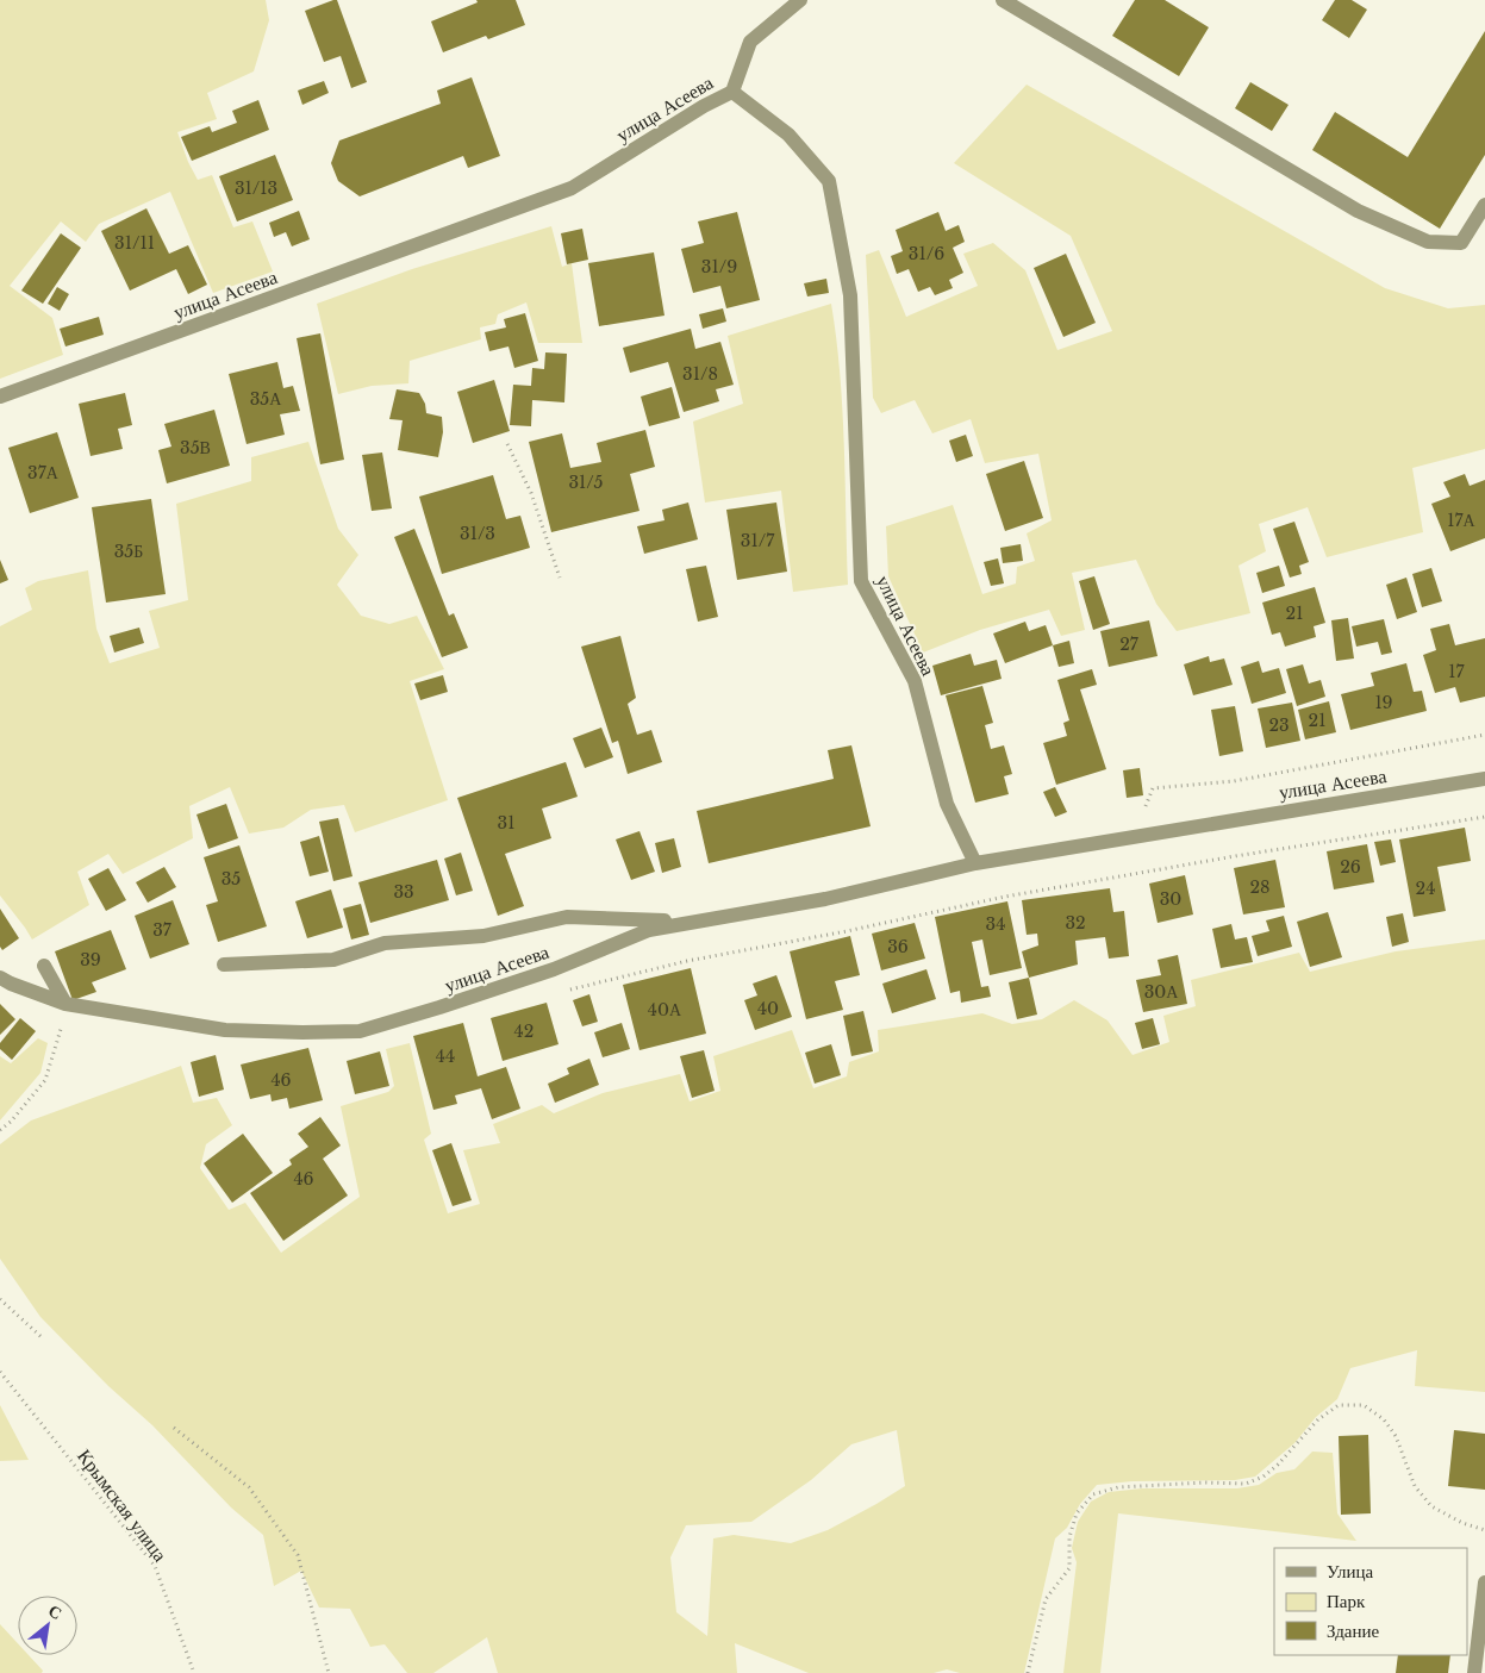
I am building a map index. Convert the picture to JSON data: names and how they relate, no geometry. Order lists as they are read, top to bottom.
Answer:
{
  "streets": {
    "street": ["улица Асеева"],
    "path": ["Крымская улица"]
  },
  "house_numbers": [
    "31/13",
    "31/11",
    "31/6",
    "31/9",
    "31/8",
    "35А",
    "35В",
    "37А",
    "31/5",
    "17А",
    "31/3",
    "31/7",
    "35Б",
    "21",
    "27",
    "17",
    "19",
    "21",
    "23",
    "31",
    "26",
    "35",
    "28",
    "24",
    "33",
    "30",
    "32",
    "34",
    "37",
    "36",
    "39",
    "30А",
    "40",
    "40А",
    "42",
    "44",
    "46",
    "46"
  ],
  "legend": ["Улица", "Парк", "Здание"],
  "north": "top right"
}
